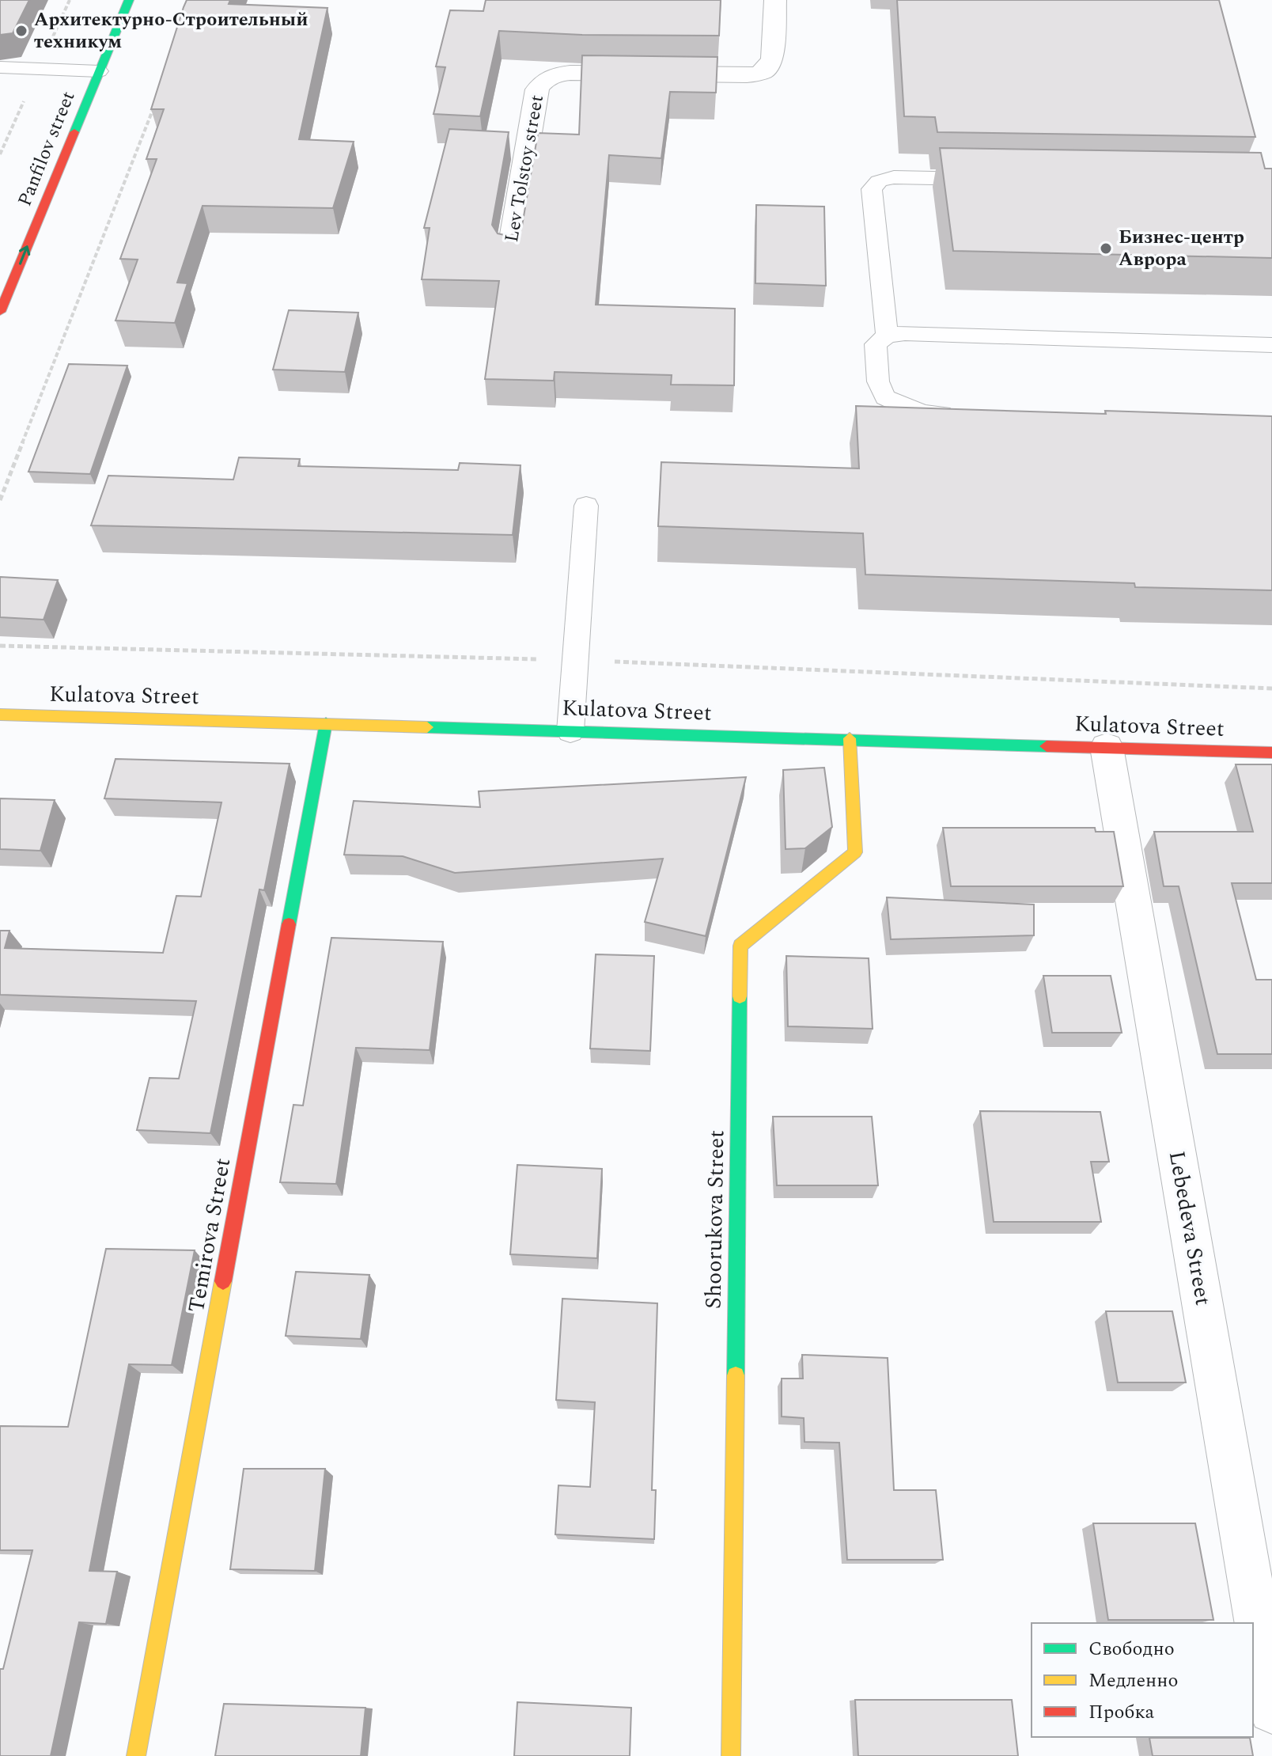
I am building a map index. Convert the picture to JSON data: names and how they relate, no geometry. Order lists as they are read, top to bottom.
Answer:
{
  "streets": {
    "street": [
      "Panfilov street",
      "Lev Tolstoy street",
      "Kulatova Street",
      "Shoorukova Street",
      "Lebedeva Street",
      "Temirova Street"
    ]
  },
  "crossings": [
    ["Kulatova Street", "Shoorukova Street"],
    ["Kulatova Street", "Lebedeva Street"],
    ["Kulatova Street", "Temirova Street"]
  ],
  "one_way": ["Panfilov street"],
  "places": ["Архитектурно-Строительный техникум", "Бизнес-центр Аврора"],
  "legend": ["Свободно", "Медленно", "Пробка"]
}
